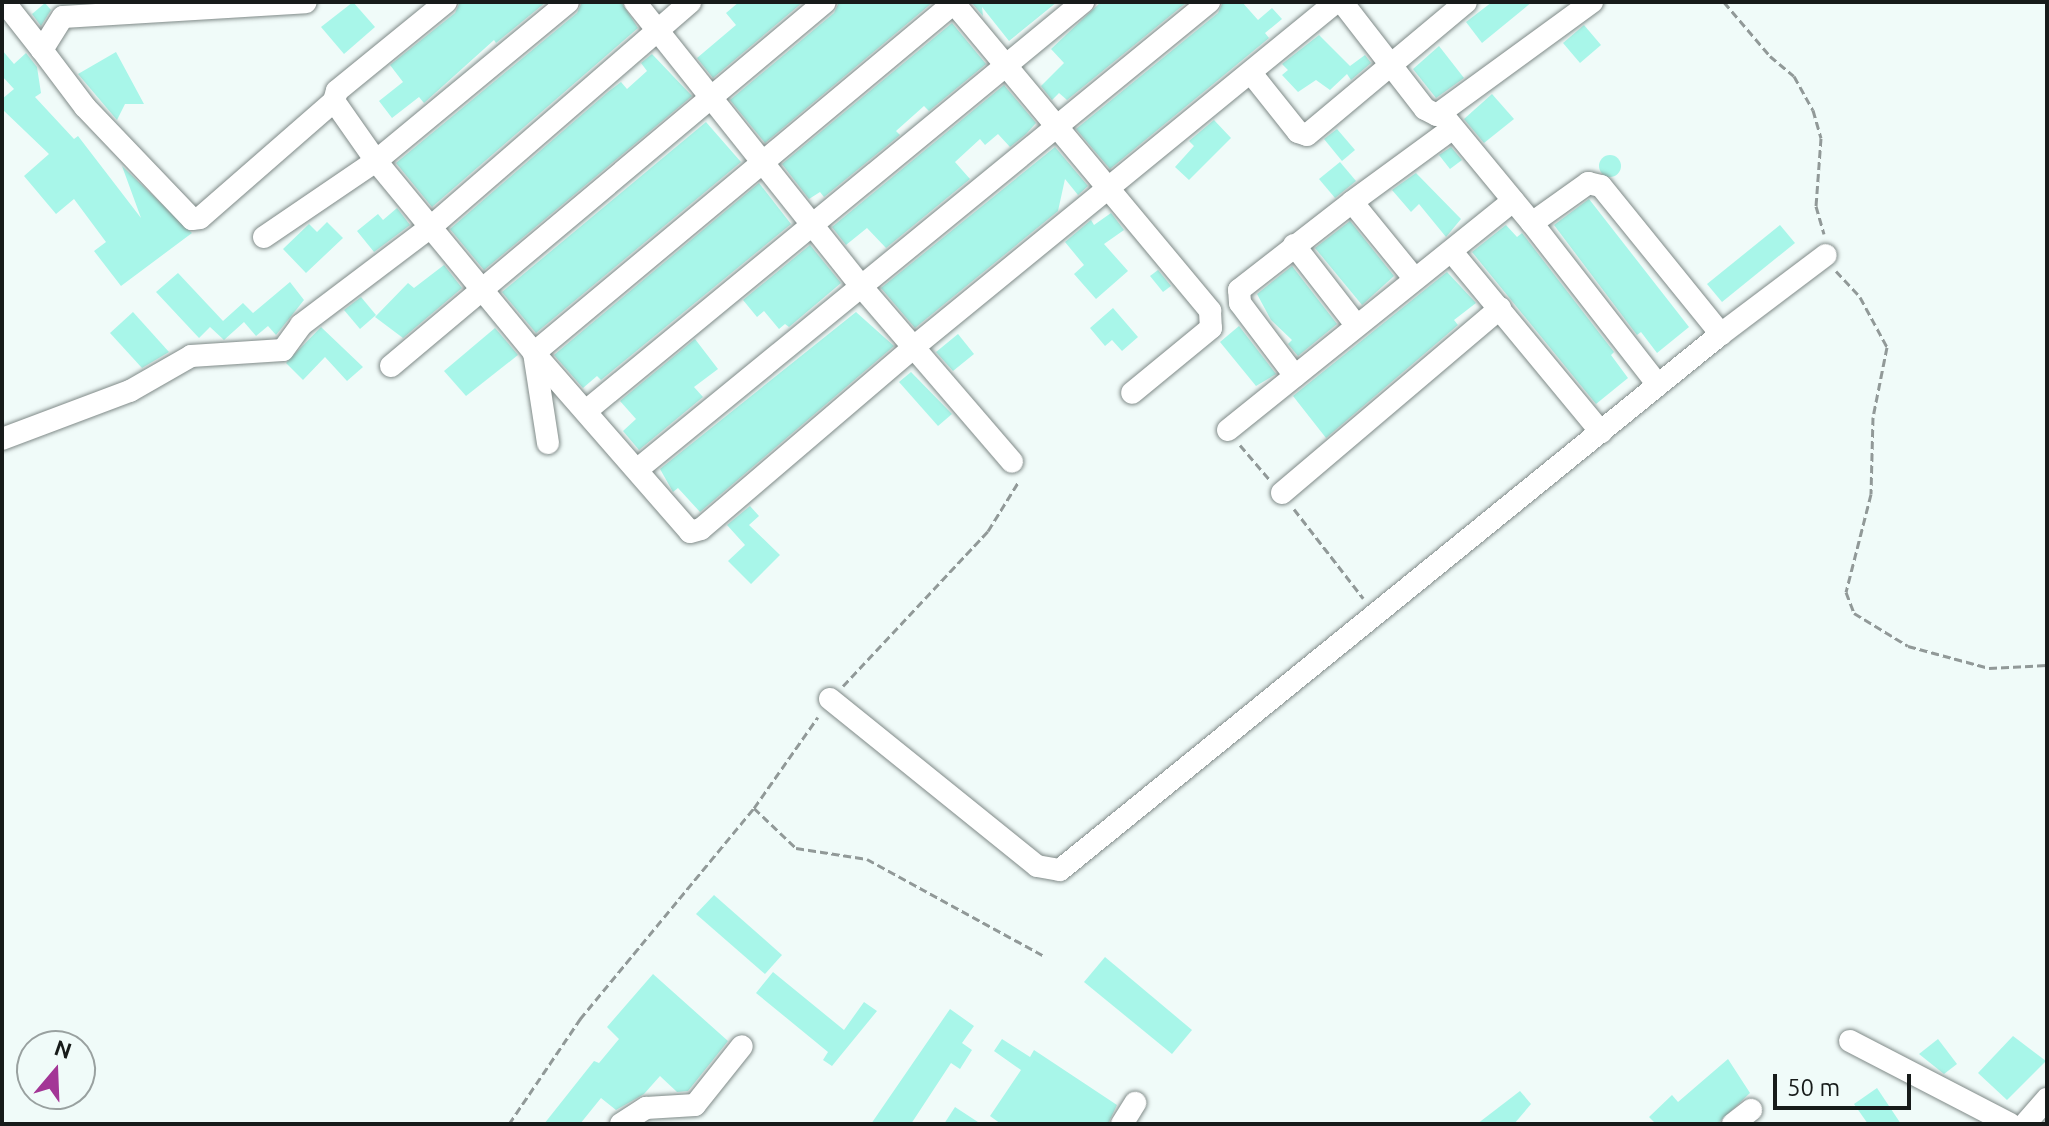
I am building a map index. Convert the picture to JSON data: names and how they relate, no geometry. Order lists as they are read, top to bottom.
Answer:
{
  "scale_bar": "50 m",
  "north": "top"
}
